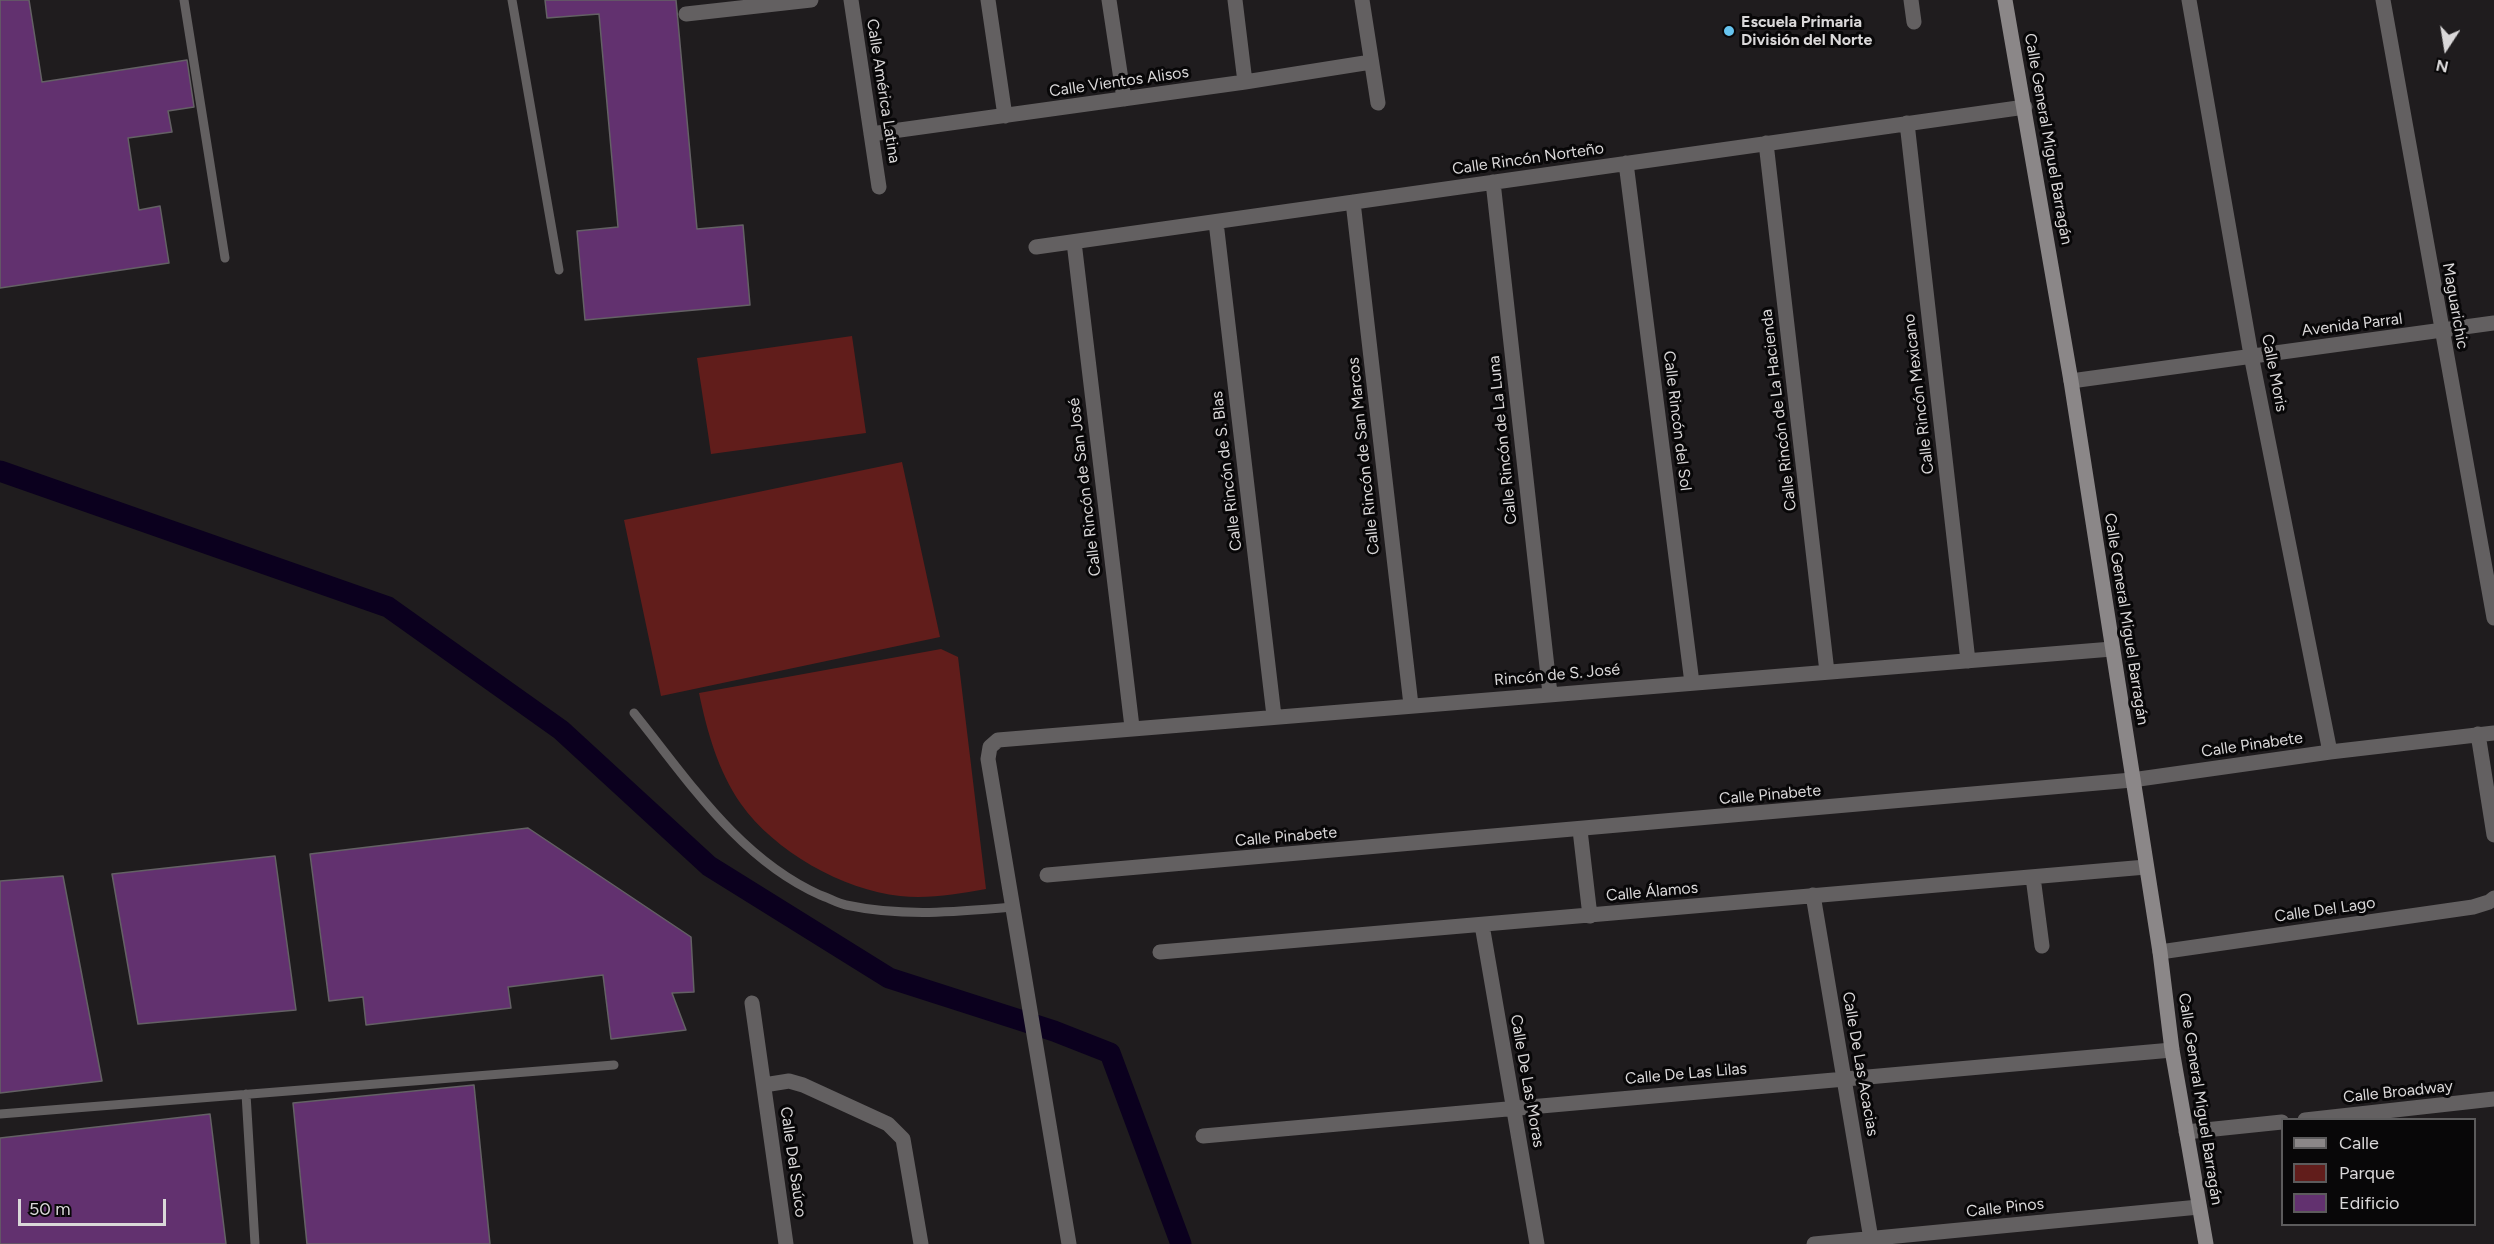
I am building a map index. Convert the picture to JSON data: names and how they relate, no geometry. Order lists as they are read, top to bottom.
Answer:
{
  "streets": {
    "main road": ["Calle General Miguel Barragán"],
    "street": [
      "Calle Vientos Alisos",
      "Calle América Latina",
      "Calle Rincón Norteño",
      "Maguarichic",
      "Avenida Parral",
      "Calle Moris",
      "Calle Rincón Mexicano",
      "Calle Rincón de La Hacienda",
      "Calle Rincón del Sol",
      "Calle Rincón de La Luna",
      "Calle Rincón de San Marcos",
      "Calle Rincón de S. Blas",
      "Calle Rincón de San José",
      "Rincón de S. José",
      "Calle Pinabete",
      "Calle Álamos",
      "Calle Del Lago",
      "Calle De Las Acacias",
      "Calle De Las Lilas",
      "Calle De Las Moras",
      "Calle Broadway",
      "Calle Del Saúco",
      "Calle Pinos"
    ]
  },
  "crossings": [
    ["Calle Vientos Alisos", "Calle América Latina"],
    ["Calle General Miguel Barragán", "Calle Rincón Norteño"],
    ["Calle General Miguel Barragán", "Avenida Parral"],
    ["Calle General Miguel Barragán", "Rincón de S. José"],
    ["Calle General Miguel Barragán", "Calle Pinabete"],
    ["Calle General Miguel Barragán", "Calle Álamos"],
    ["Calle General Miguel Barragán", "Calle Del Lago"],
    ["Calle General Miguel Barragán", "Calle De Las Lilas"],
    ["Calle General Miguel Barragán", "Calle Pinos"],
    ["Calle Rincón Norteño", "Calle Rincón Mexicano"],
    ["Calle Rincón Norteño", "Calle Rincón de La Hacienda"],
    ["Calle Rincón Norteño", "Calle Rincón del Sol"],
    ["Calle Rincón Norteño", "Calle Rincón de La Luna"],
    ["Calle Rincón Norteño", "Calle Rincón de San Marcos"],
    ["Calle Rincón Norteño", "Calle Rincón de S. Blas"],
    ["Calle Rincón Norteño", "Calle Rincón de San José"],
    ["Maguarichic", "Avenida Parral"],
    ["Avenida Parral", "Calle Moris"],
    ["Calle Moris", "Calle Pinabete"],
    ["Calle Rincón Mexicano", "Rincón de S. José"],
    ["Calle Rincón de La Hacienda", "Rincón de S. José"],
    ["Calle Rincón del Sol", "Rincón de S. José"],
    ["Calle Rincón de La Luna", "Rincón de S. José"],
    ["Calle Rincón de San Marcos", "Rincón de S. José"],
    ["Calle Rincón de S. Blas", "Rincón de S. José"],
    ["Calle Rincón de San José", "Rincón de S. José"],
    ["Calle Álamos", "Calle De Las Acacias"],
    ["Calle Álamos", "Calle De Las Moras"],
    ["Calle De Las Acacias", "Calle De Las Lilas"],
    ["Calle De Las Acacias", "Calle Pinos"],
    ["Calle De Las Lilas", "Calle De Las Moras"]
  ],
  "places": ["Escuela Primaria División del Norte"],
  "legend": ["Calle", "Parque", "Edificio"],
  "scale_bar": "50 m",
  "north": "bottom"
}
